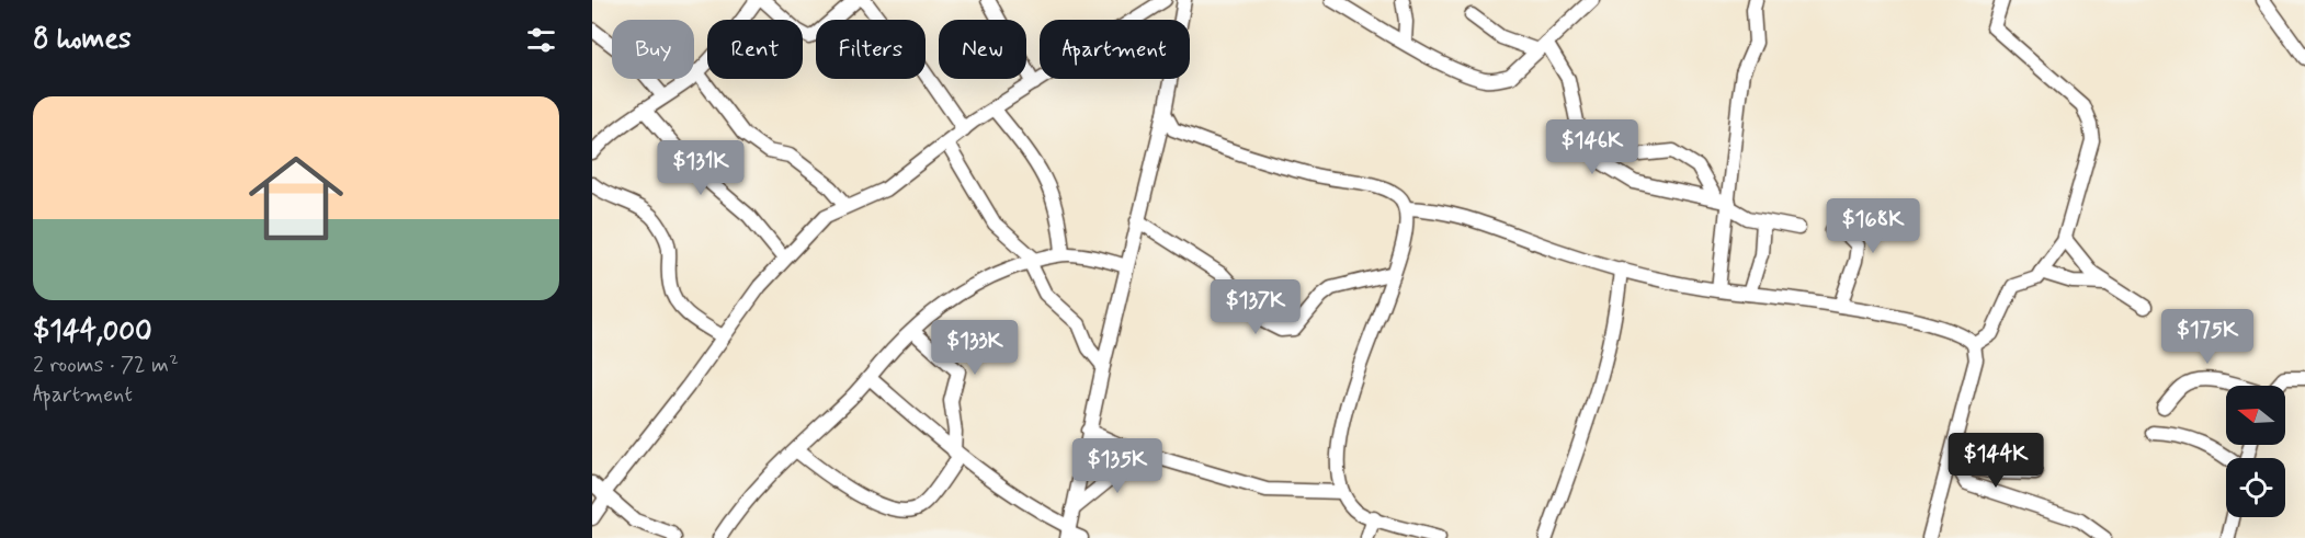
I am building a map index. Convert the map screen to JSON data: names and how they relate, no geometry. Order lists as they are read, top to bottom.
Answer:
{
  "north": "left",
  "page": {
    "heading": "8 homes",
    "chip": [
      "Buy",
      "Rent",
      "Filters",
      "New",
      "Apartment"
    ],
    "list": [
      {
        "name": "$144,000",
        "note": "2 rooms · 72 m² · Apartment"
      }
    ],
    "price": [
      "$146K",
      "$131K",
      "$168K",
      "$137K",
      "$175K",
      "$133K",
      "$144K",
      "$135K"
    ]
  }
}
